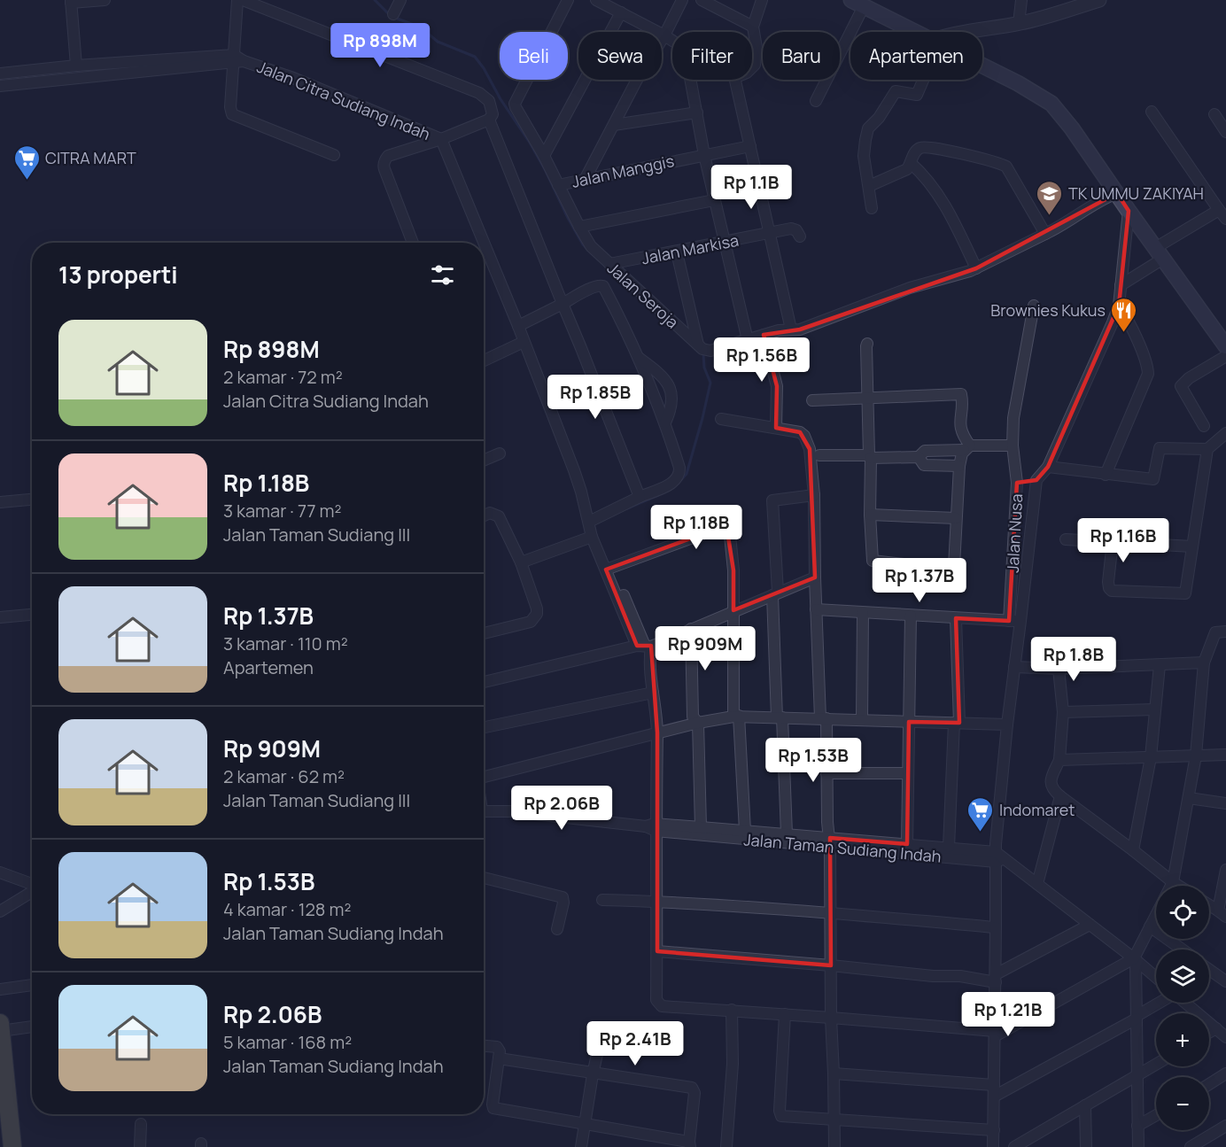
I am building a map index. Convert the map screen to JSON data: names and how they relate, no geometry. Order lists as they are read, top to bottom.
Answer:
{
  "streets": {
    "street": [
      "Jalan Citra Sudiang Indah",
      "Jalan Manggis",
      "Jalan Markisa",
      "Jalan Seroja",
      "Jalan Nusa",
      "Jalan Taman Sudiang Indah"
    ]
  },
  "crossings": [
    ["Jalan Citra Sudiang Indah", "Jalan Taman Sudiang Indah"],
    ["Jalan Manggis", "Jalan Seroja"],
    ["Jalan Markisa", "Jalan Seroja"]
  ],
  "places": {
    "supermarket": ["CITRA MART", "Indomaret"],
    "school or university": ["TK UMMU ZAKIYAH"],
    "restaurant": ["Brownies Kukus"]
  },
  "page": {
    "price": [
      "Rp 898M",
      "Rp 1.1B",
      "Rp 1.56B",
      "Rp 1.85B",
      "Rp 1.18B",
      "Rp 1.16B",
      "Rp 1.37B",
      "Rp 909M",
      "Rp 1.8B",
      "Rp 1.53B",
      "Rp 2.06B",
      "Rp 1.21B",
      "Rp 2.41B"
    ],
    "chip": [
      "Beli",
      "Sewa",
      "Filter",
      "Baru",
      "Apartemen"
    ],
    "heading": "13 properti",
    "list": [
      {
        "name": "Rp 898M",
        "note": "2 kamar · 72 m² · Jalan Citra Sudiang Indah"
      },
      {
        "name": "Rp 1.18B",
        "note": "3 kamar · 77 m² · Jalan Taman Sudiang III"
      },
      {
        "name": "Rp 1.37B",
        "note": "3 kamar · 110 m² · Apartemen"
      },
      {
        "name": "Rp 909M",
        "note": "2 kamar · 62 m² · Jalan Taman Sudiang III"
      },
      {
        "name": "Rp 1.53B",
        "note": "4 kamar · 128 m² · Jalan Taman Sudiang Indah"
      },
      {
        "name": "Rp 2.06B",
        "note": "5 kamar · 168 m² · Jalan Taman Sudiang Indah"
      }
    ],
    "map_buttons": ["+", "−"]
  }
}
